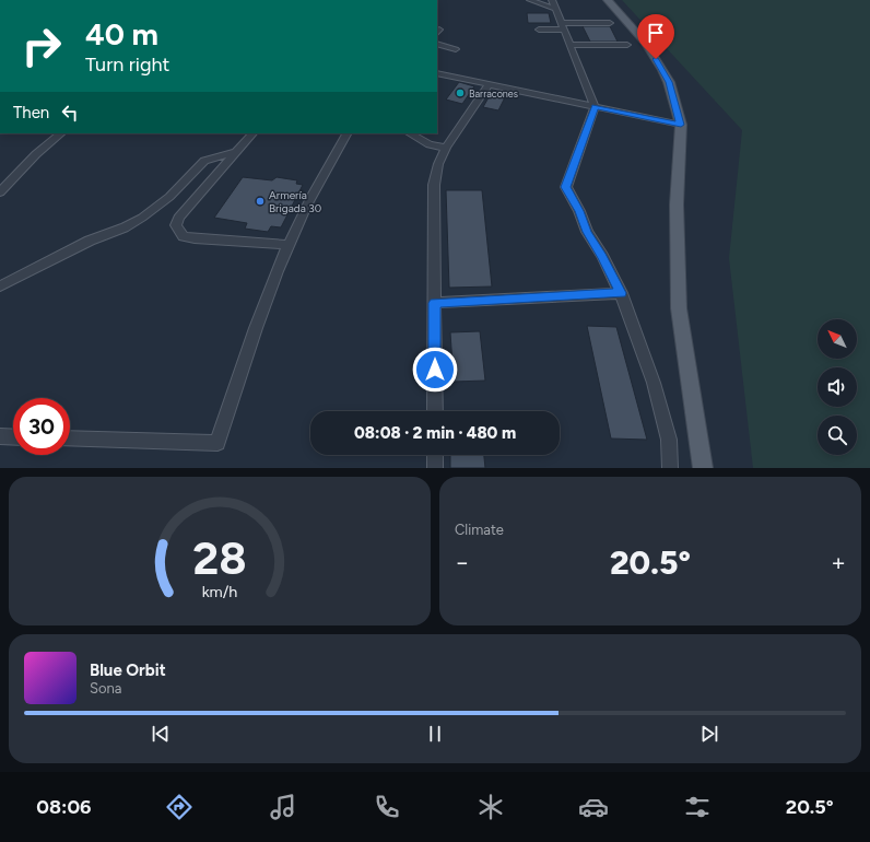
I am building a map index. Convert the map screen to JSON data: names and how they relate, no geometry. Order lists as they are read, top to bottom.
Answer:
{
  "places": ["Barracones", "Armería Brigada 30"],
  "north": "top left",
  "page": {
    "turn": ["40 m", "Turn right"],
    "then": "Then",
    "limit": "30",
    "trip": "08:08 · 2 min · 480 m",
    "tile": "Climate",
    "heat": ["−", "20.5°", "+"],
    "song": ["Blue Orbit", "Sona"],
    "tabs": ["08:06", "20.5°"],
    "gauge": ["28", "km/h"]
  }
}
